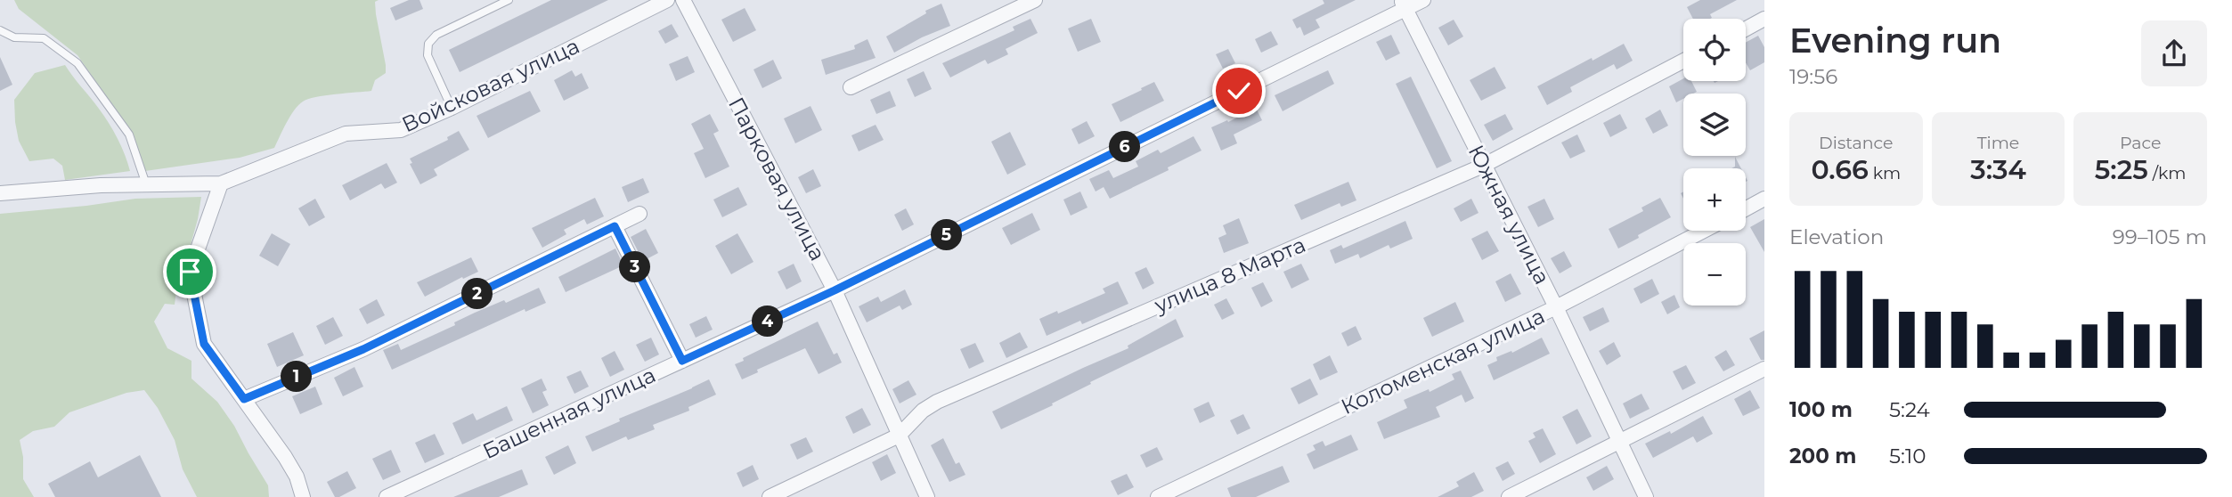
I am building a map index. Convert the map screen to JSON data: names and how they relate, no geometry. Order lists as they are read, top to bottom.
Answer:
{
  "streets": {
    "street": [
      "Войсковая улица",
      "Парковая улица",
      "Южная улица",
      "улица 8 Марта",
      "Коломенская улица",
      "Башенная улица"
    ]
  },
  "crossings": [
    ["Парковая улица", "улица 8 Марта"],
    ["Парковая улица", "Башенная улица"],
    ["Южная улица", "улица 8 Марта"],
    ["Южная улица", "Коломенская улица"],
    ["Южная улица", "Башенная улица"]
  ],
  "page": {
    "heading": ["Evening run", "19:56"],
    "map_buttons": ["+", "−"],
    "stats": [
      ["Distance", "0.66 km"],
      ["Time", "3:34"],
      ["Pace", "5:25 /km"]
    ],
    "pins": [
      "6",
      "5",
      "3",
      "2",
      "4",
      "1"
    ],
    "chart": ["Elevation", "99–105 m"],
    "list": [
      {
        "name": "100 m",
        "note": "5:24"
      },
      {
        "name": "200 m",
        "note": "5:10"
      }
    ]
  }
}
